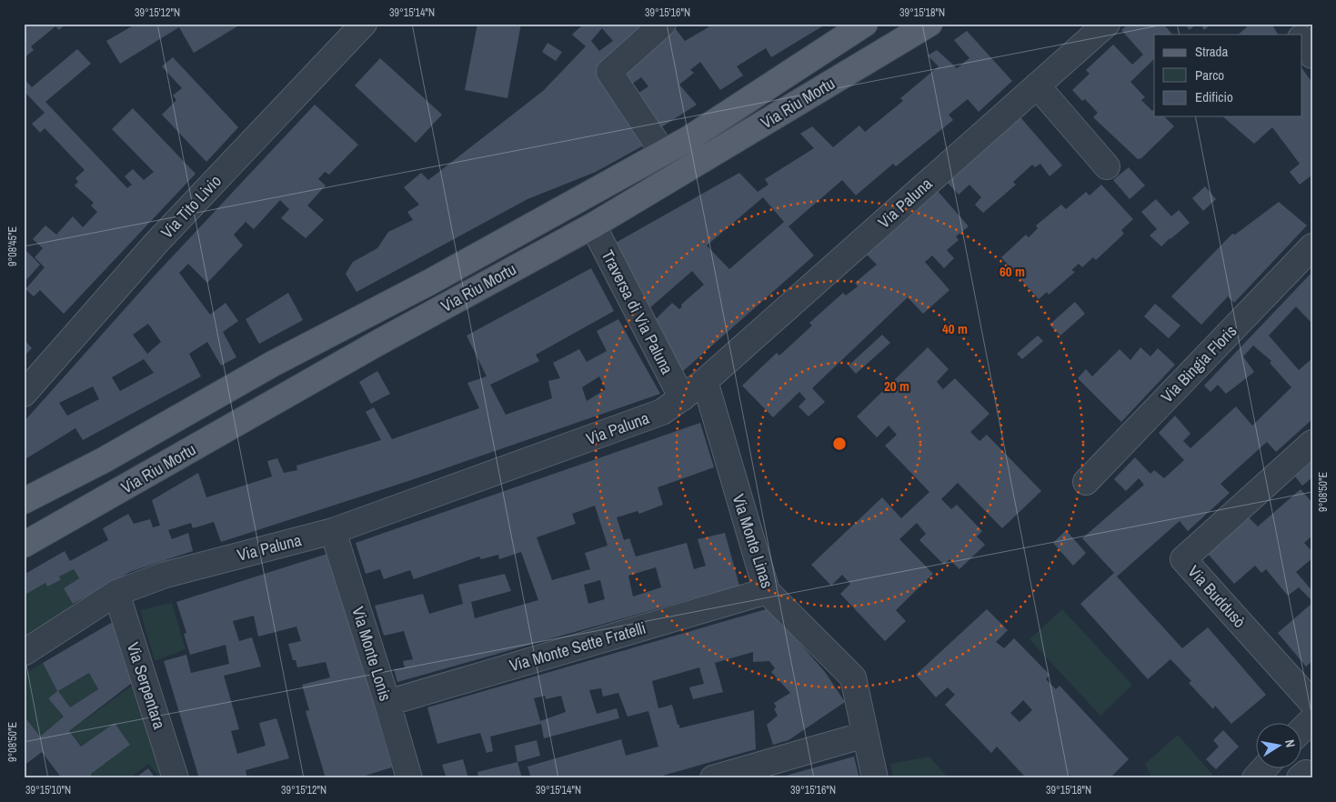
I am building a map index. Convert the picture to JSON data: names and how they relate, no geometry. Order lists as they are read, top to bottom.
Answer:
{
  "streets": {
    "main road": ["Via Riu Mortu"],
    "street": [
      "Via Paluna",
      "Via Tito Livio",
      "Traversa di Via Paluna",
      "Via Bingia Floris",
      "Via Monte Linas",
      "Via Buddusò",
      "Via Monte Sette Fratelli",
      "Via Monte Lonis",
      "Via Serpentara"
    ]
  },
  "crossings": [
    ["Via Riu Mortu", "Traversa di Via Paluna"],
    ["Via Paluna", "Traversa di Via Paluna"],
    ["Via Paluna", "Via Monte Linas"],
    ["Via Paluna", "Via Monte Lonis"],
    ["Via Paluna", "Via Serpentara"],
    ["Via Monte Linas", "Via Monte Sette Fratelli"],
    ["Via Monte Sette Fratelli", "Via Monte Lonis"]
  ],
  "legend": ["Strada", "Parco", "Edificio"],
  "north": "right",
  "coordinates": [
    "39°15'12\"N",
    "39°15'14\"N",
    "39°15'16\"N",
    "39°15'18\"N",
    "9°08'45\"E",
    "9°08'50\"E",
    "39°15'10\"N"
  ],
  "rings": ["60 m", "40 m", "20 m"]
}
